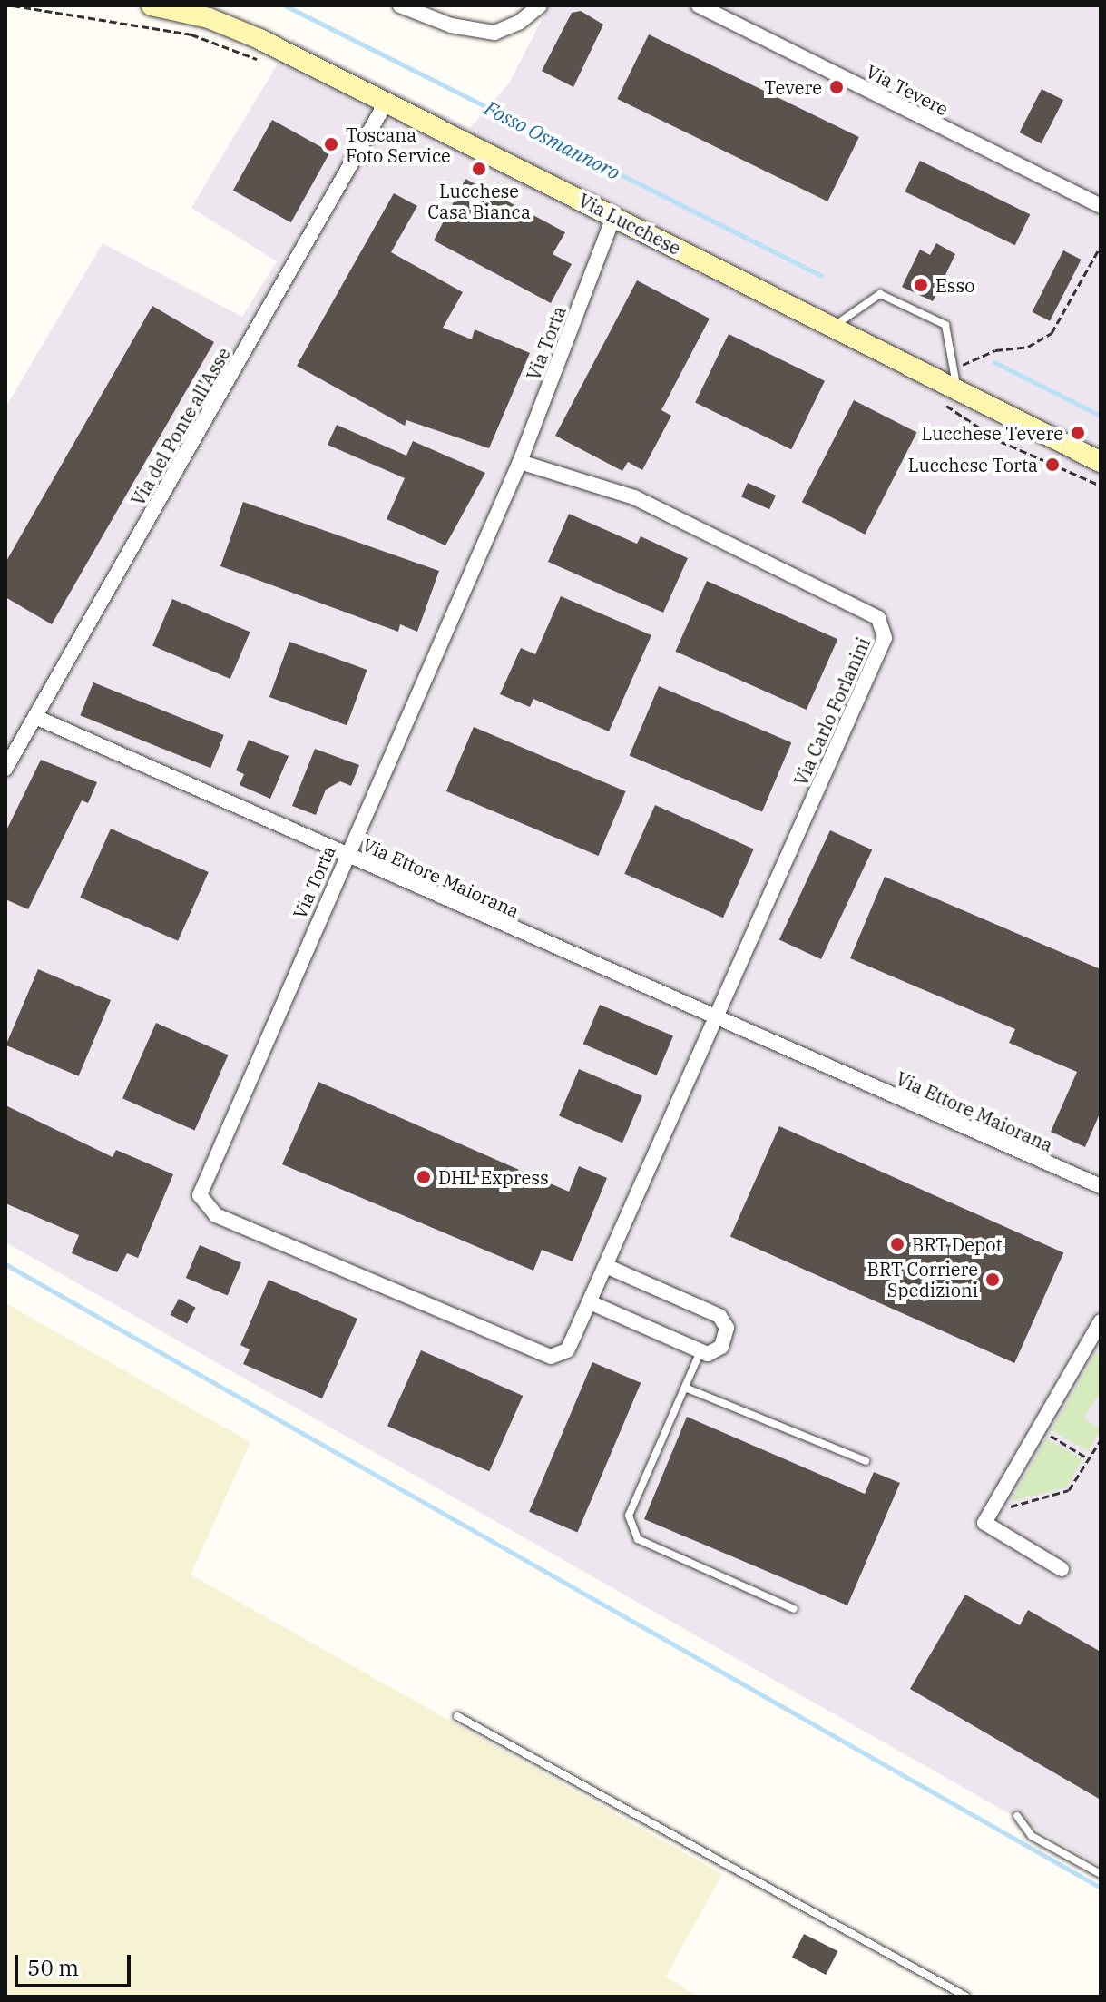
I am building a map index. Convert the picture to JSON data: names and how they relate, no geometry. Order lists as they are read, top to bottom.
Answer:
{
  "streets": {
    "main road": ["Via Lucchese"],
    "street": [
      "Via Tevere",
      "Via Torta",
      "Via del Ponte all'Asse",
      "Via Carlo Forlanini",
      "Via Ettore Maiorana"
    ]
  },
  "crossings": [
    ["Via Lucchese", "Via Torta"],
    ["Via Lucchese", "Via del Ponte all'Asse"],
    ["Via Torta", "Via Carlo Forlanini"],
    ["Via Torta", "Via Ettore Maiorana"],
    ["Via del Ponte all'Asse", "Via Ettore Maiorana"],
    ["Via Carlo Forlanini", "Via Ettore Maiorana"]
  ],
  "water": ["Fosso Osmannoro"],
  "places": [
    "Tevere",
    "Toscana Foto Service",
    "Lucchese Casa Bianca",
    "Esso",
    "Lucchese Tevere",
    "Lucchese Torta",
    "DHL Express",
    "BRT Depot",
    "BRT Corriere Spedizioni"
  ],
  "scale_bar": "50 m"
}
